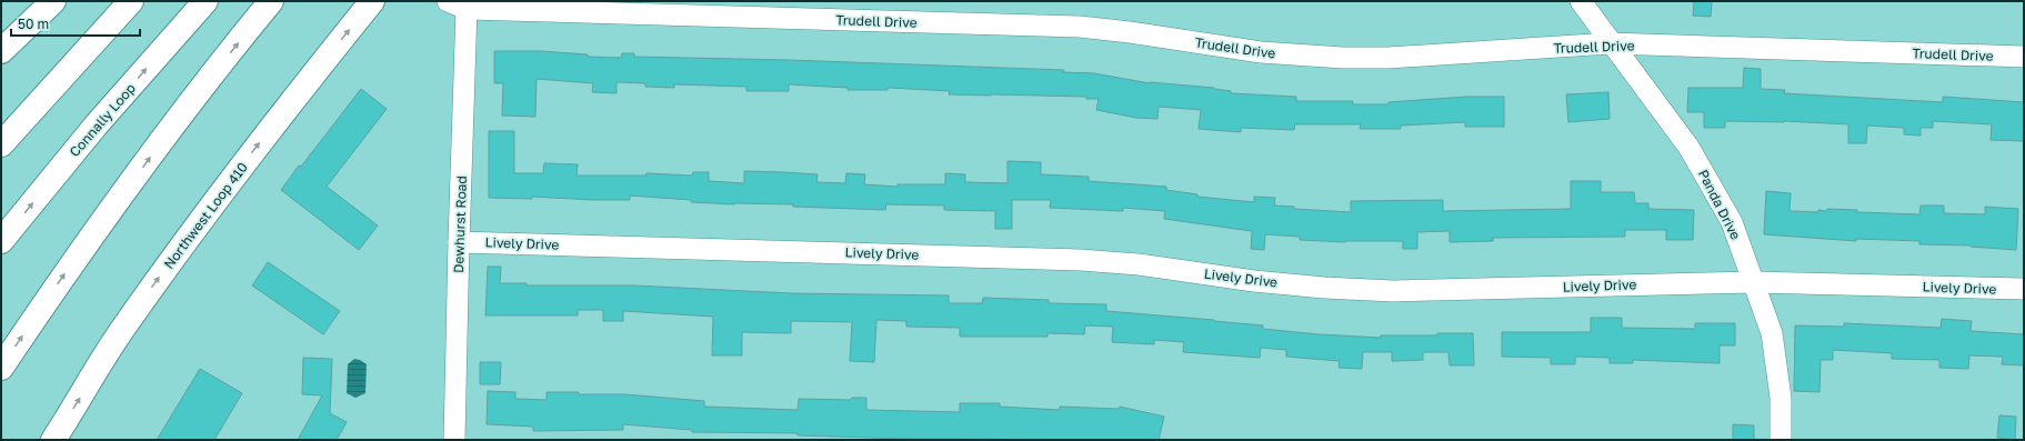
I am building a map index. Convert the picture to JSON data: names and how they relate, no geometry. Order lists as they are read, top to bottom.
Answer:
{
  "streets": {
    "main road": ["Connally Loop", "Northwest Loop 410"],
    "street": [
      "Trudell Drive",
      "Panda Drive",
      "Dewhurst Road",
      "Lively Drive"
    ]
  },
  "crossings": [
    ["Trudell Drive", "Panda Drive"],
    ["Trudell Drive", "Dewhurst Road"],
    ["Panda Drive", "Lively Drive"],
    ["Dewhurst Road", "Lively Drive"]
  ],
  "scale_bar": "50 m"
}
